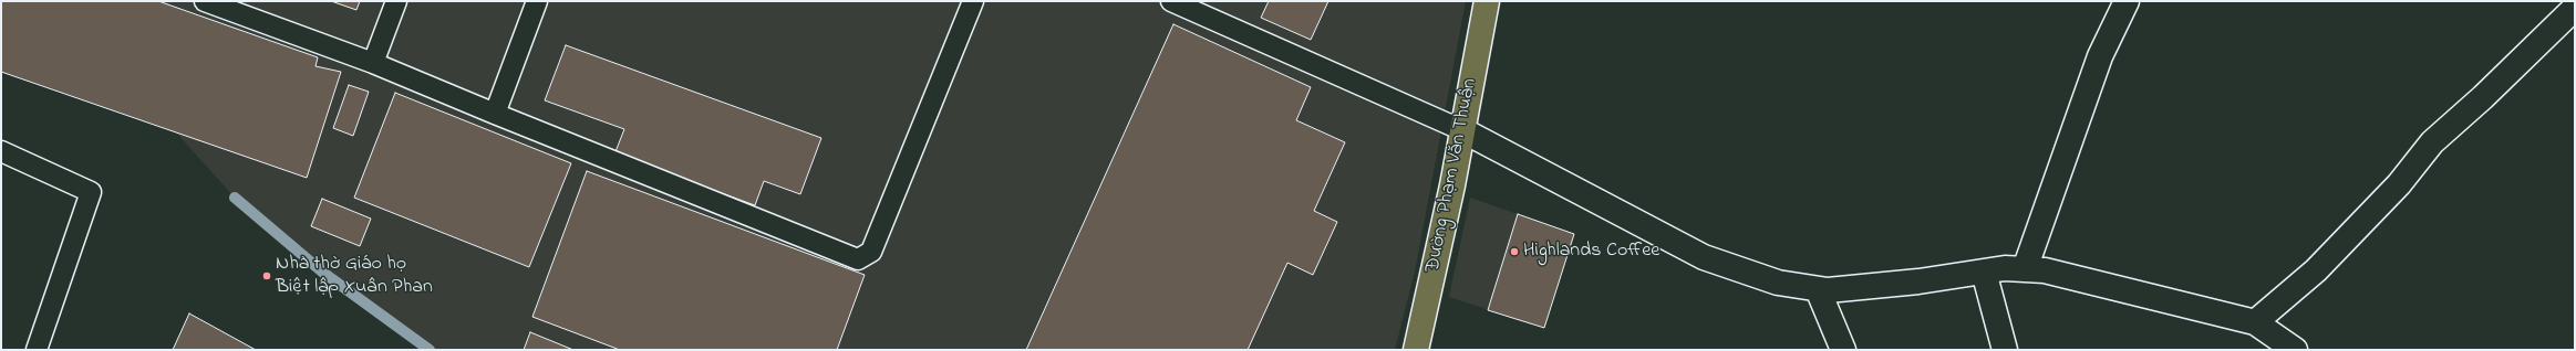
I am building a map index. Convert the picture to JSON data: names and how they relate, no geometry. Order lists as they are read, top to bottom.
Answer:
{
  "streets": {
    "main road": ["Đường Phạm Văn Thuận"]
  },
  "places": ["Highlands Coffee", "Nhà thờ Giáo họ Biệt lập Xuân Phan"]
}
